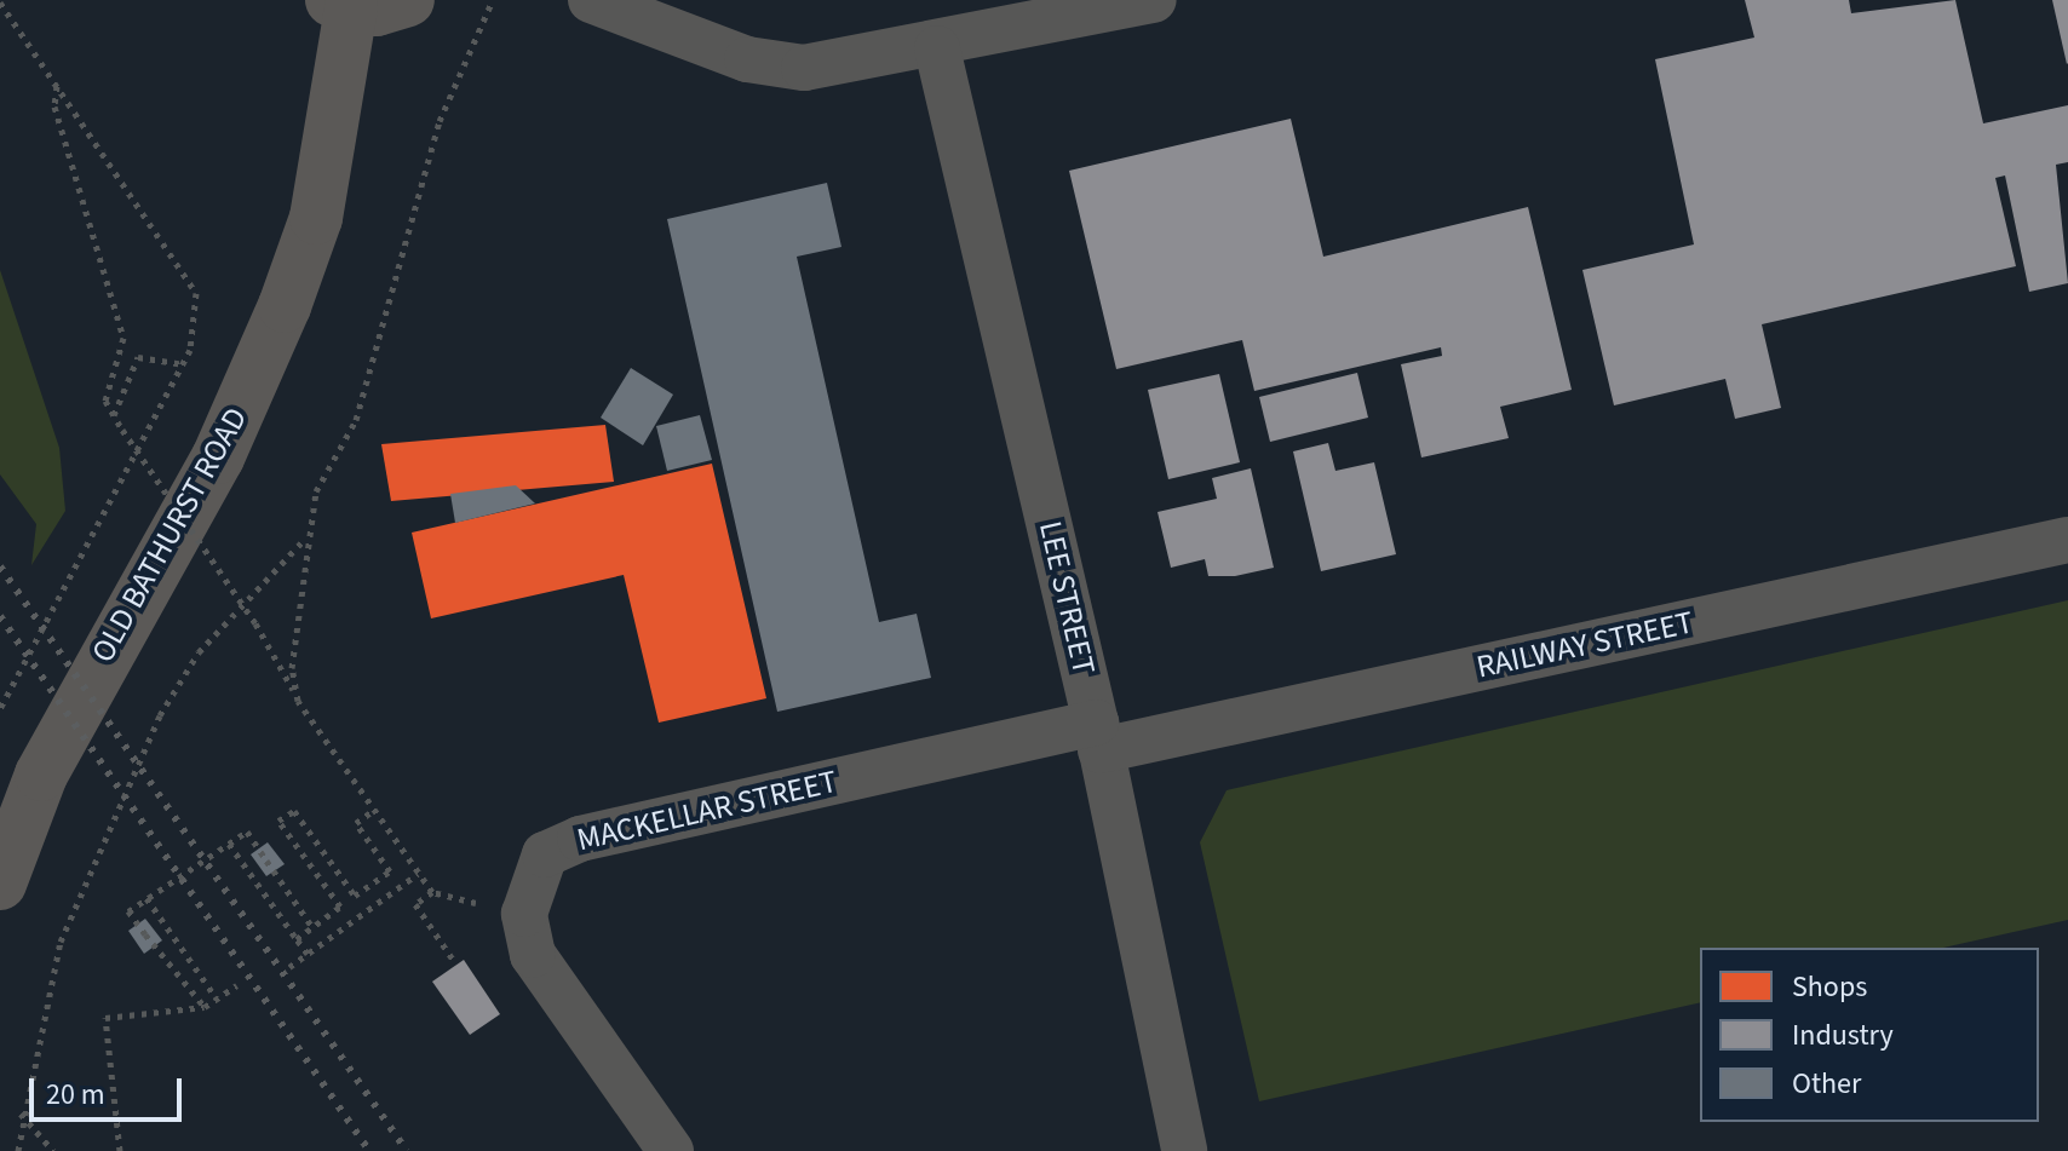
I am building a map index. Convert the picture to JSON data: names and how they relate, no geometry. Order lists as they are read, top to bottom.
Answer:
{
  "streets": {
    "main road": ["OLD BATHURST ROAD"],
    "street": ["LEE STREET", "RAILWAY STREET", "MACKELLAR STREET"]
  },
  "crossings": [
    ["LEE STREET", "RAILWAY STREET"],
    ["LEE STREET", "MACKELLAR STREET"],
    ["RAILWAY STREET", "MACKELLAR STREET"]
  ],
  "legend": ["Shops", "Industry", "Other"],
  "scale_bar": "20 m"
}
